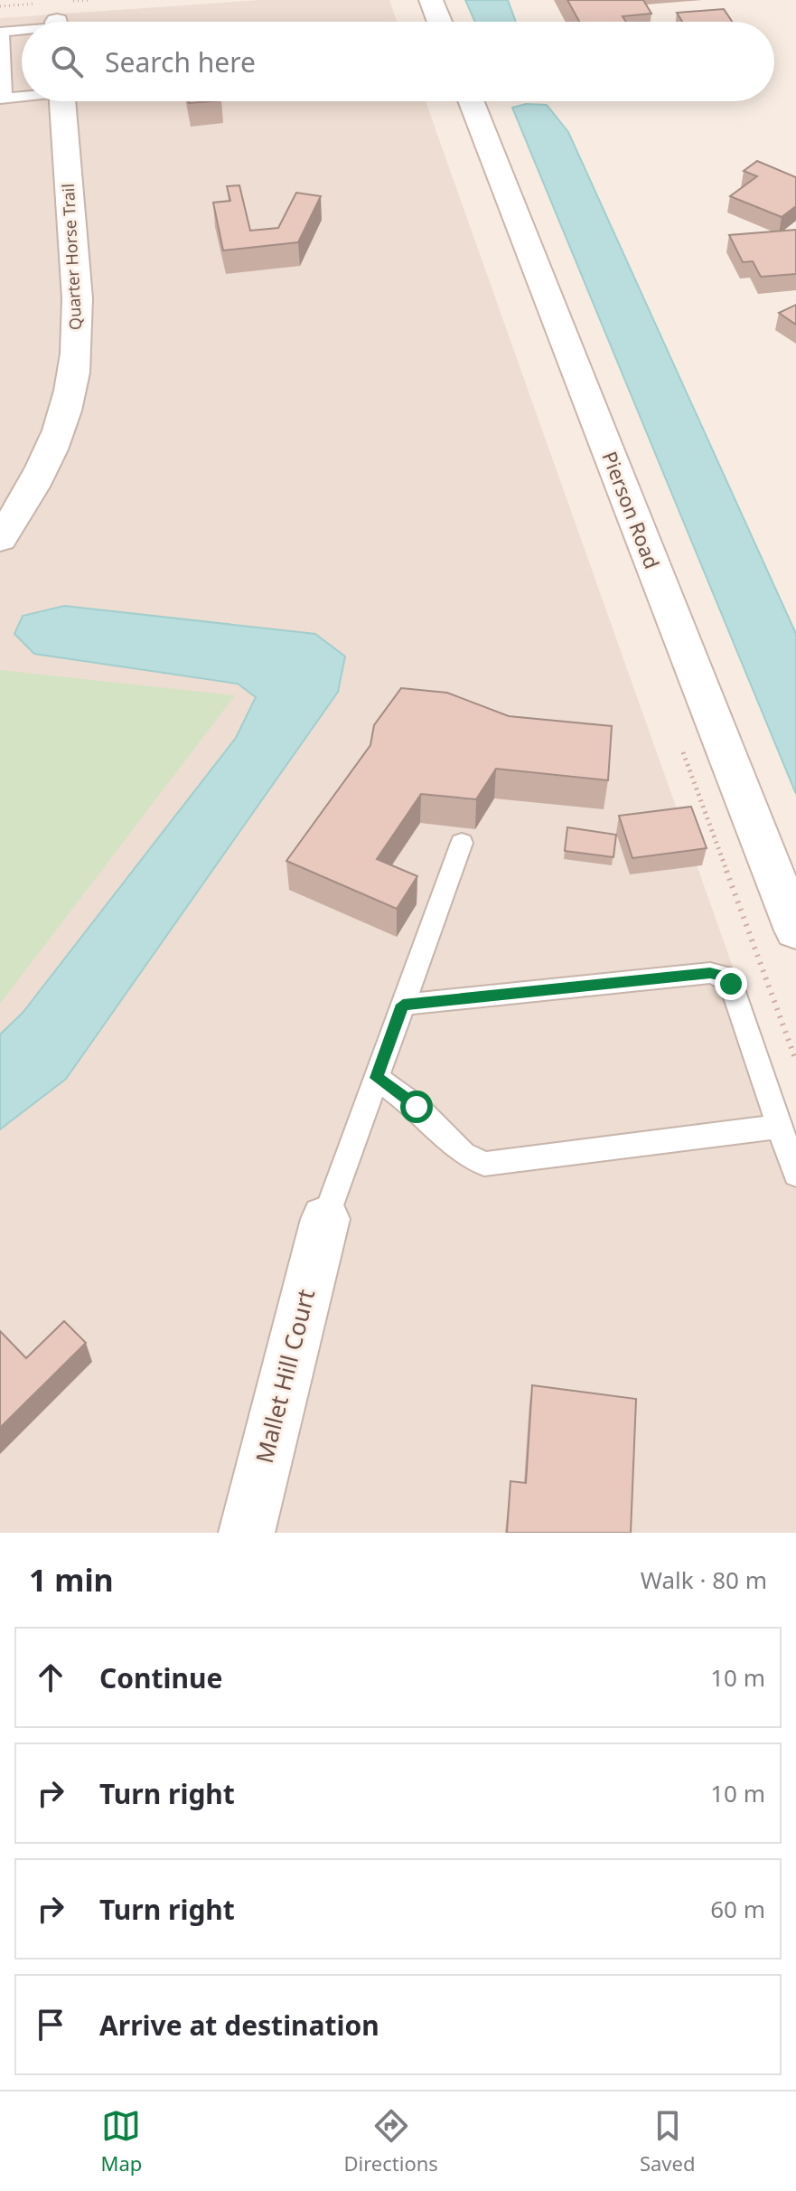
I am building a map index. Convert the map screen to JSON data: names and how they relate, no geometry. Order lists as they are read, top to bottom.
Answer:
{
  "streets": {
    "street": ["Quarter Horse Trail", "Pierson Road", "Mallet Hill Court"]
  },
  "page": {
    "search": "Search here",
    "heading": ["1 min", "Walk · 80 m"],
    "list": [
      ["Continue", "10 m"],
      ["Turn right", "10 m"],
      ["Turn right", "60 m"],
      "Arrive at destination"
    ],
    "nav": ["Map", "Directions", "Saved"]
  }
}
